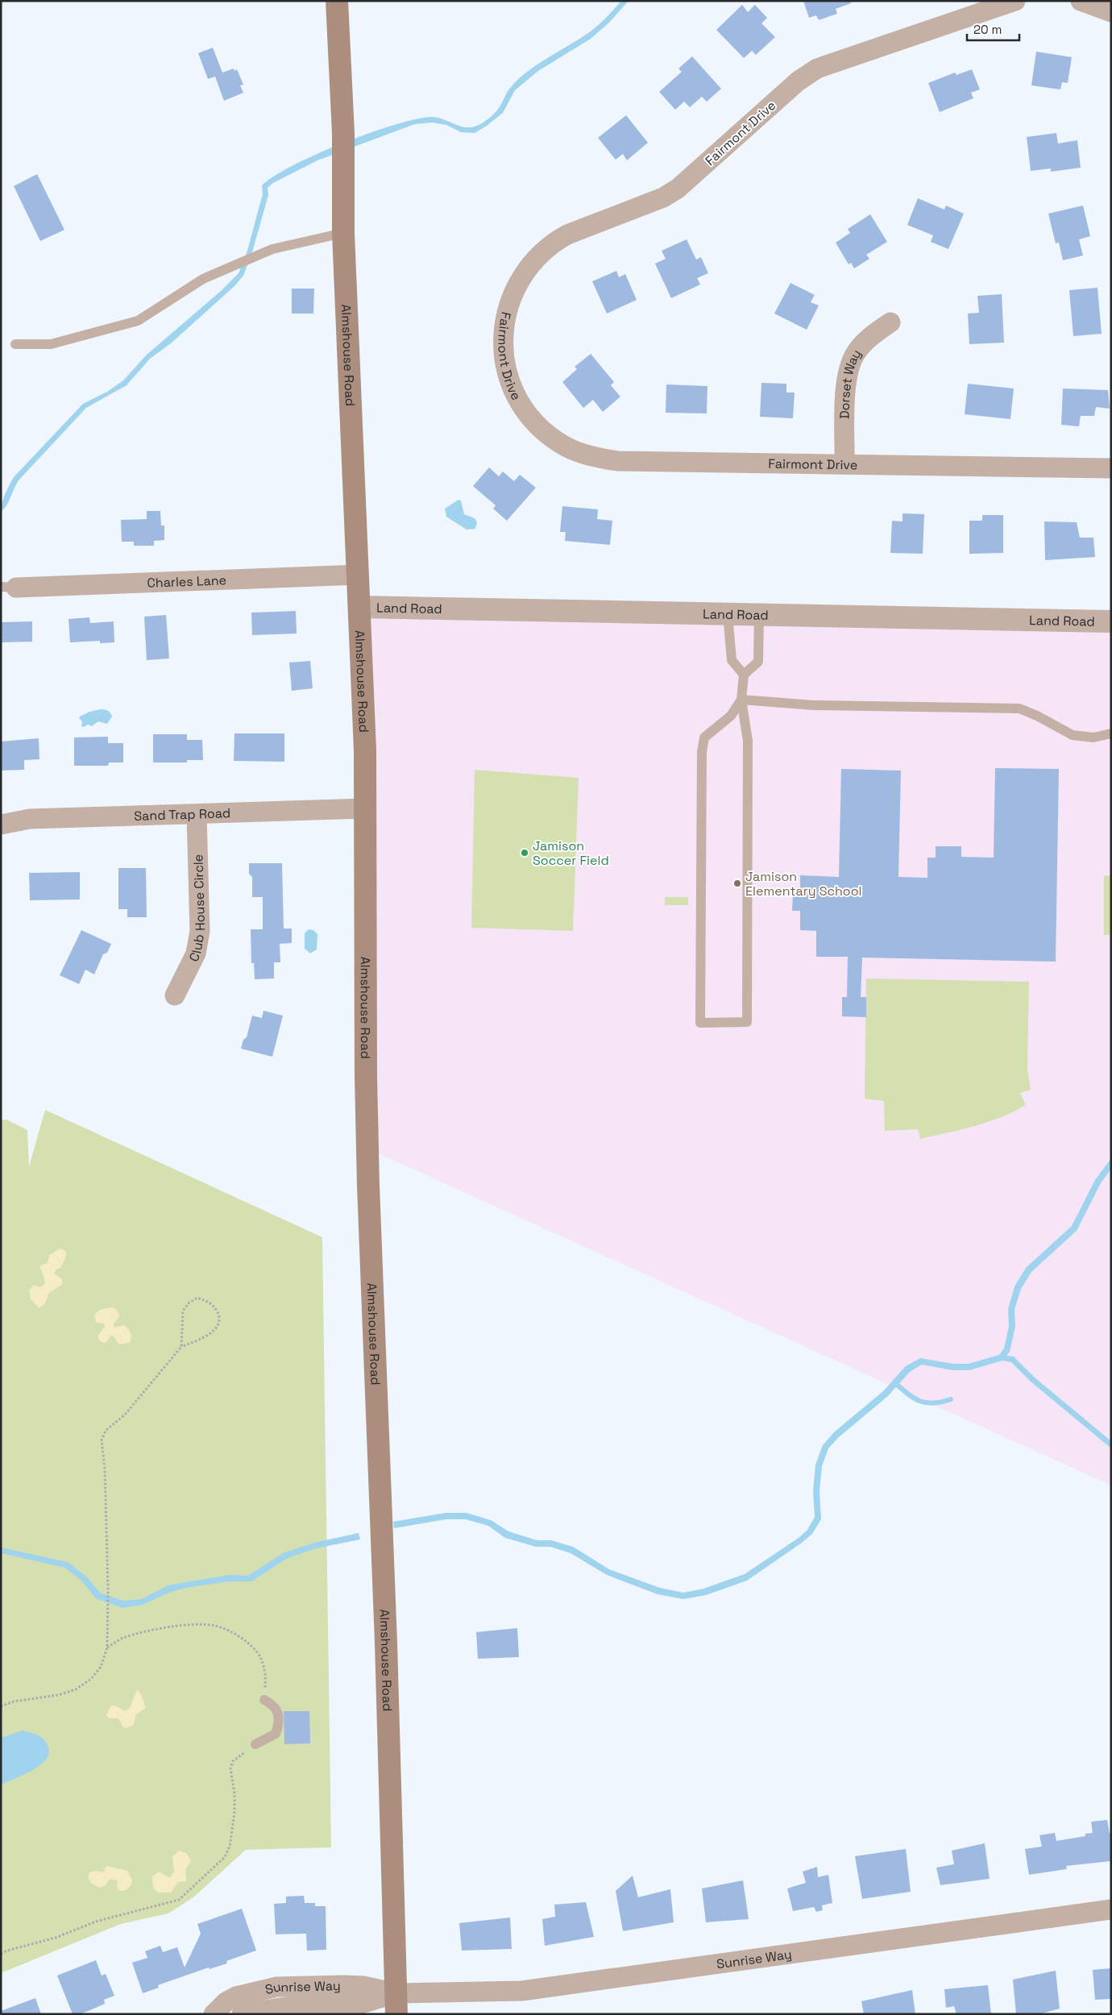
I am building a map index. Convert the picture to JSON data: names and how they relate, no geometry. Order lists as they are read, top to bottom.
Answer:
{
  "streets": {
    "main road": ["Almshouse Road"],
    "street": [
      "Fairmont Drive",
      "Dorset Way",
      "Charles Lane",
      "Land Road",
      "Sand Trap Road",
      "Club House Circle",
      "Sunrise Way"
    ]
  },
  "crossings": [
    ["Fairmont Drive", "Dorset Way"],
    ["Almshouse Road", "Charles Lane"],
    ["Almshouse Road", "Land Road"],
    ["Almshouse Road", "Sand Trap Road"],
    ["Almshouse Road", "Sunrise Way"],
    ["Sand Trap Road", "Club House Circle"]
  ],
  "places": ["Jamison Soccer Field", "Jamison Elementary School"],
  "scale_bar": "20 m"
}
